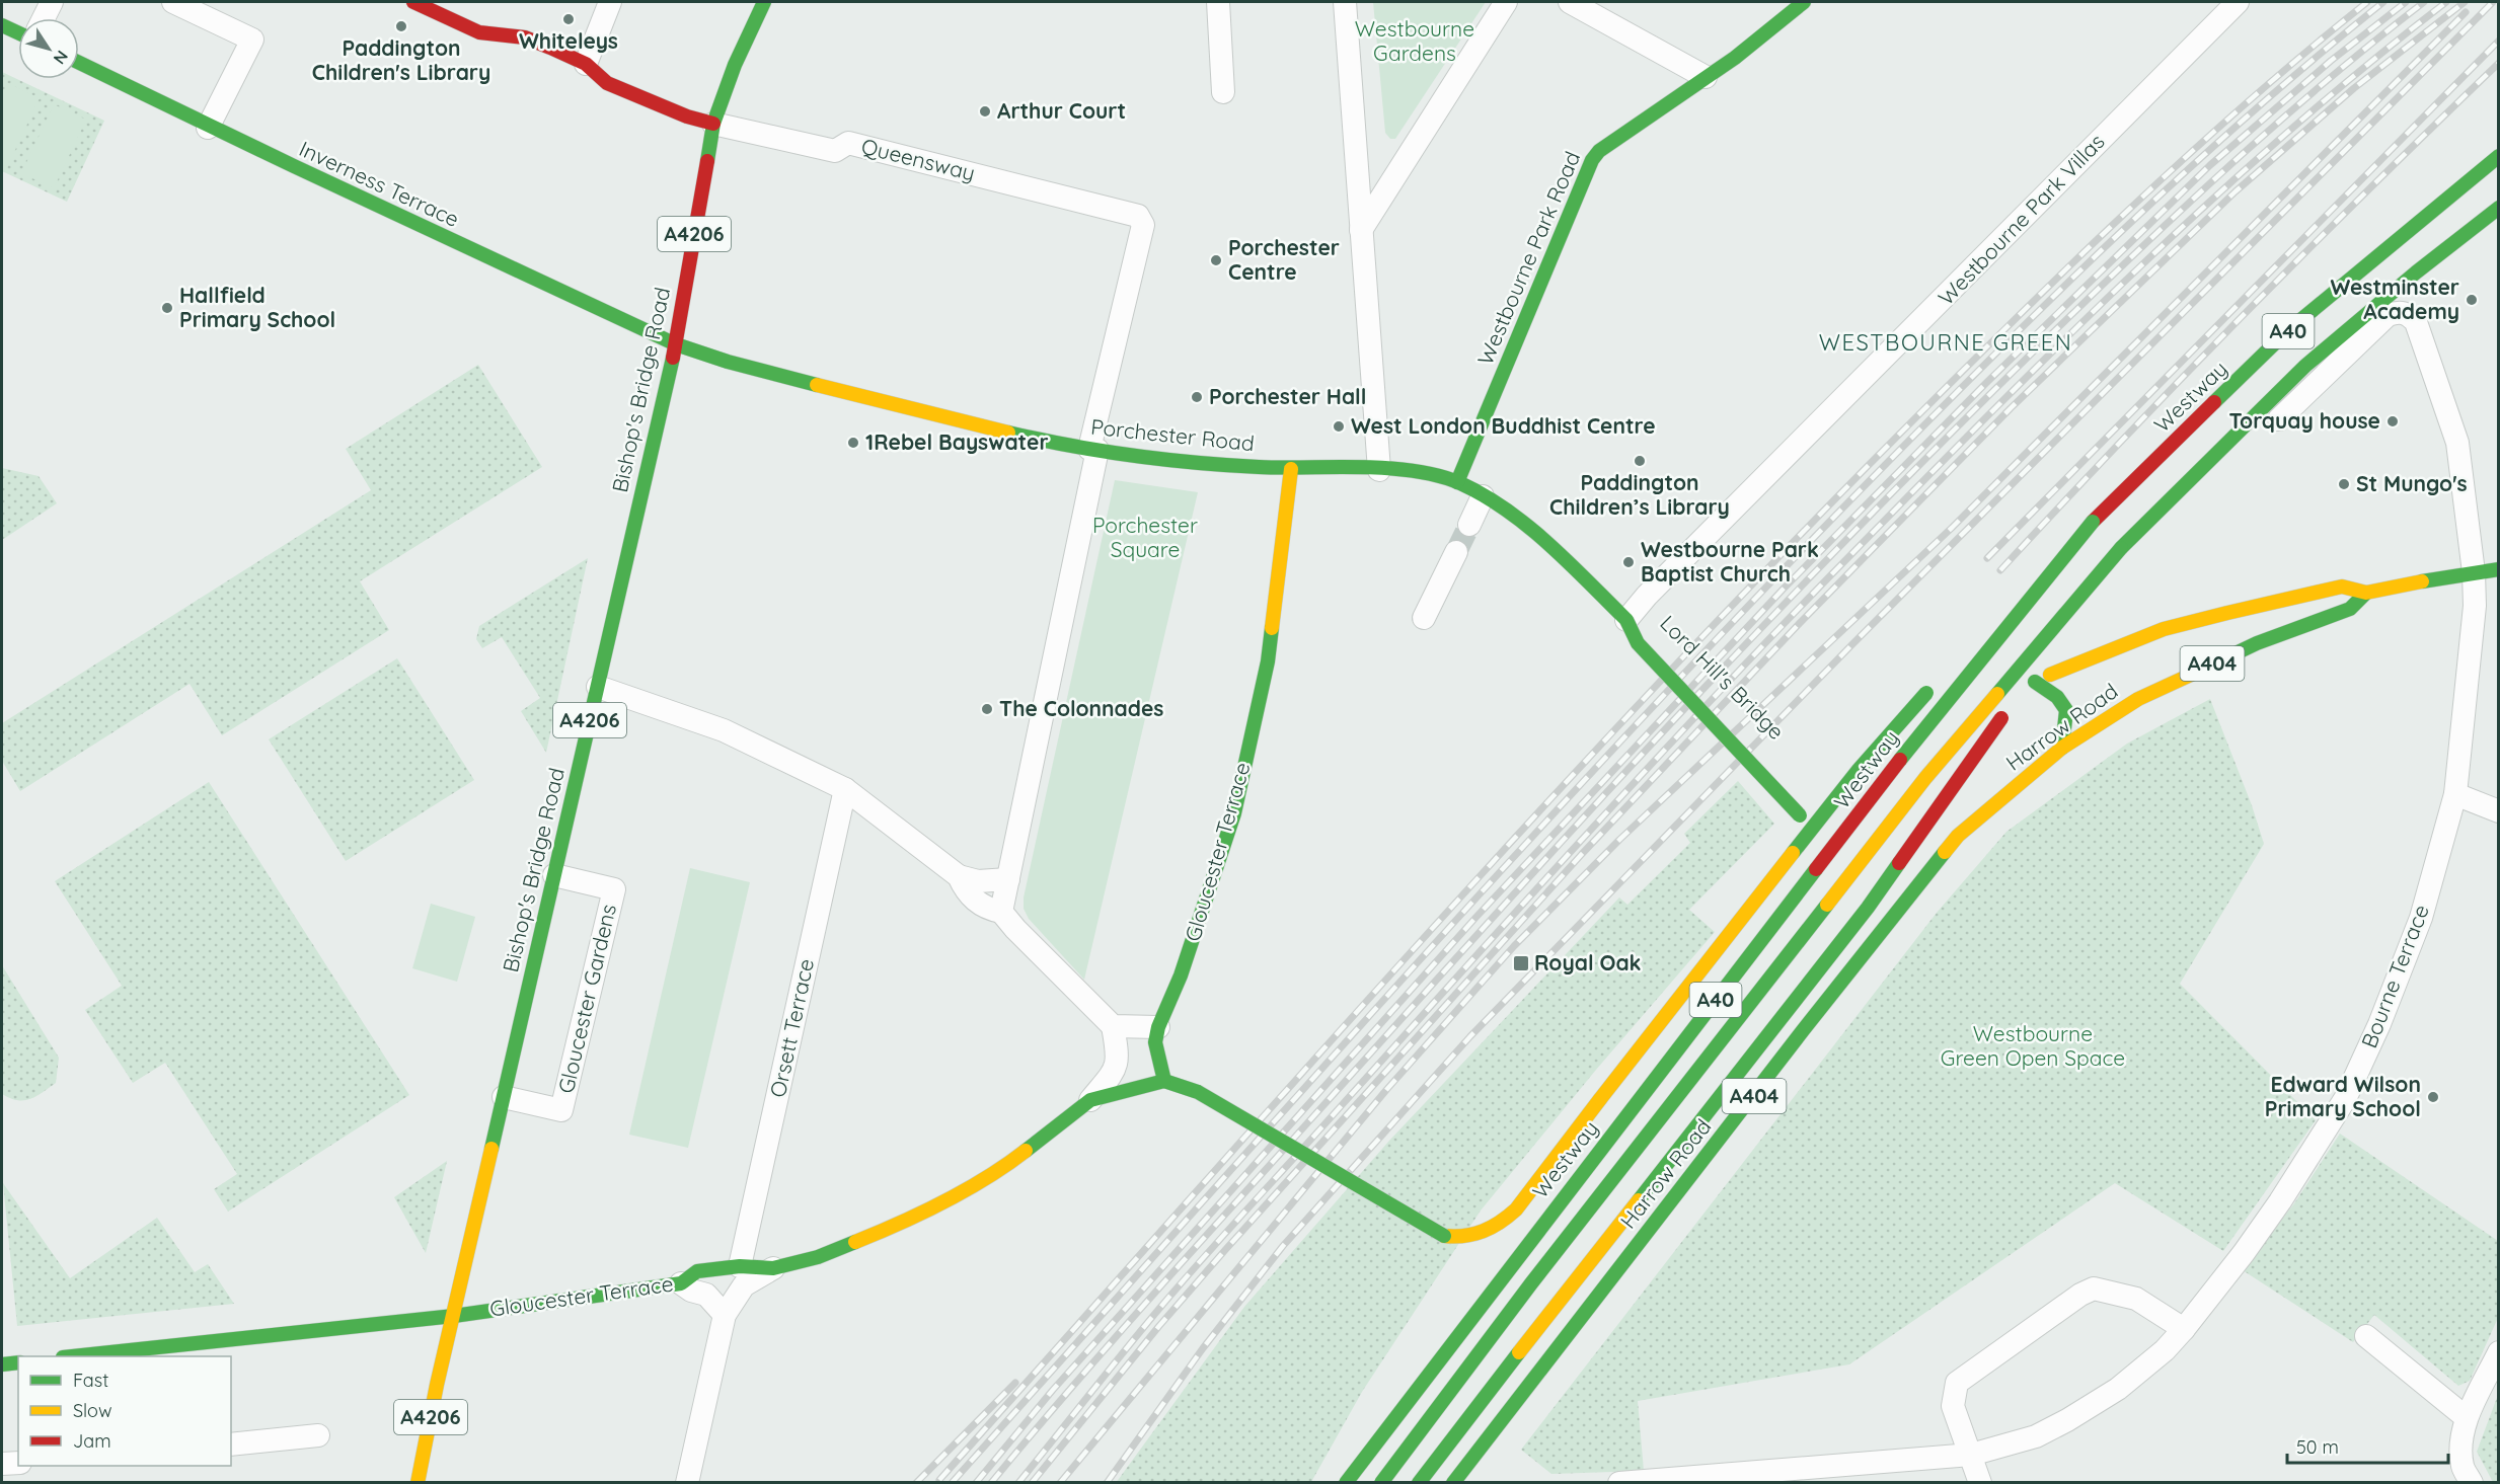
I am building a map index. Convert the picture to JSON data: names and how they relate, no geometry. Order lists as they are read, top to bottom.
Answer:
{
  "streets": {
    "main road": [
      "Queensway",
      "Inverness Terrace",
      "A4206",
      "Westbourne Park Road",
      "A40",
      "Bishop's Bridge Road",
      "Westway",
      "Porchester Road",
      "A404",
      "Lord Hill's Bridge",
      "Harrow Road",
      "Gloucester Terrace"
    ],
    "street": [
      "Westbourne Park Villas",
      "Bourne Terrace",
      "Gloucester Gardens",
      "Orsett Terrace"
    ]
  },
  "crossings": [
    ["Queensway", "A4206"],
    ["Queensway", "Bishop's Bridge Road"],
    ["Queensway", "Porchester Road"],
    ["Inverness Terrace", "Bishop's Bridge Road"],
    ["Inverness Terrace", "Porchester Road"],
    ["Westbourne Park Villas", "Porchester Road"],
    ["Westbourne Park Villas", "Lord Hill's Bridge"],
    ["A4206", "Bishop's Bridge Road"],
    ["Westbourne Park Road", "Porchester Road"],
    ["A40", "Westway"],
    ["A40", "Harrow Road"],
    ["A40", "Gloucester Terrace"],
    ["Bishop's Bridge Road", "Porchester Road"],
    ["Bishop's Bridge Road", "Gloucester Terrace"],
    ["Bishop's Bridge Road", "Gloucester Gardens"],
    ["Porchester Road", "Lord Hill's Bridge"],
    ["Porchester Road", "Gloucester Terrace"],
    ["Harrow Road", "Bourne Terrace"],
    ["Gloucester Terrace", "Orsett Terrace"]
  ],
  "districts": ["WESTBOURNE GREEN"],
  "parks": ["Westbourne Gardens", "Porchester Square", "Westbourne Green Open Space"],
  "places": {
    "other": [
      "Whiteleys",
      "Paddington Children's Library",
      "Arthur Court",
      "Porchester Centre",
      "Westminster Academy",
      "Hallfield Primary School",
      "Porchester Hall",
      "Torquay house",
      "West London Buddhist Centre",
      "1Rebel Bayswater",
      "Paddington Children’s Library",
      "St Mungo's",
      "Westbourne Park Baptist Church",
      "The Colonnades",
      "Edward Wilson Primary School"
    ],
    "transit": ["Royal Oak"]
  },
  "legend": ["Fast", "Slow", "Jam"],
  "scale_bar": "50 m",
  "north": "bottom right"
}
